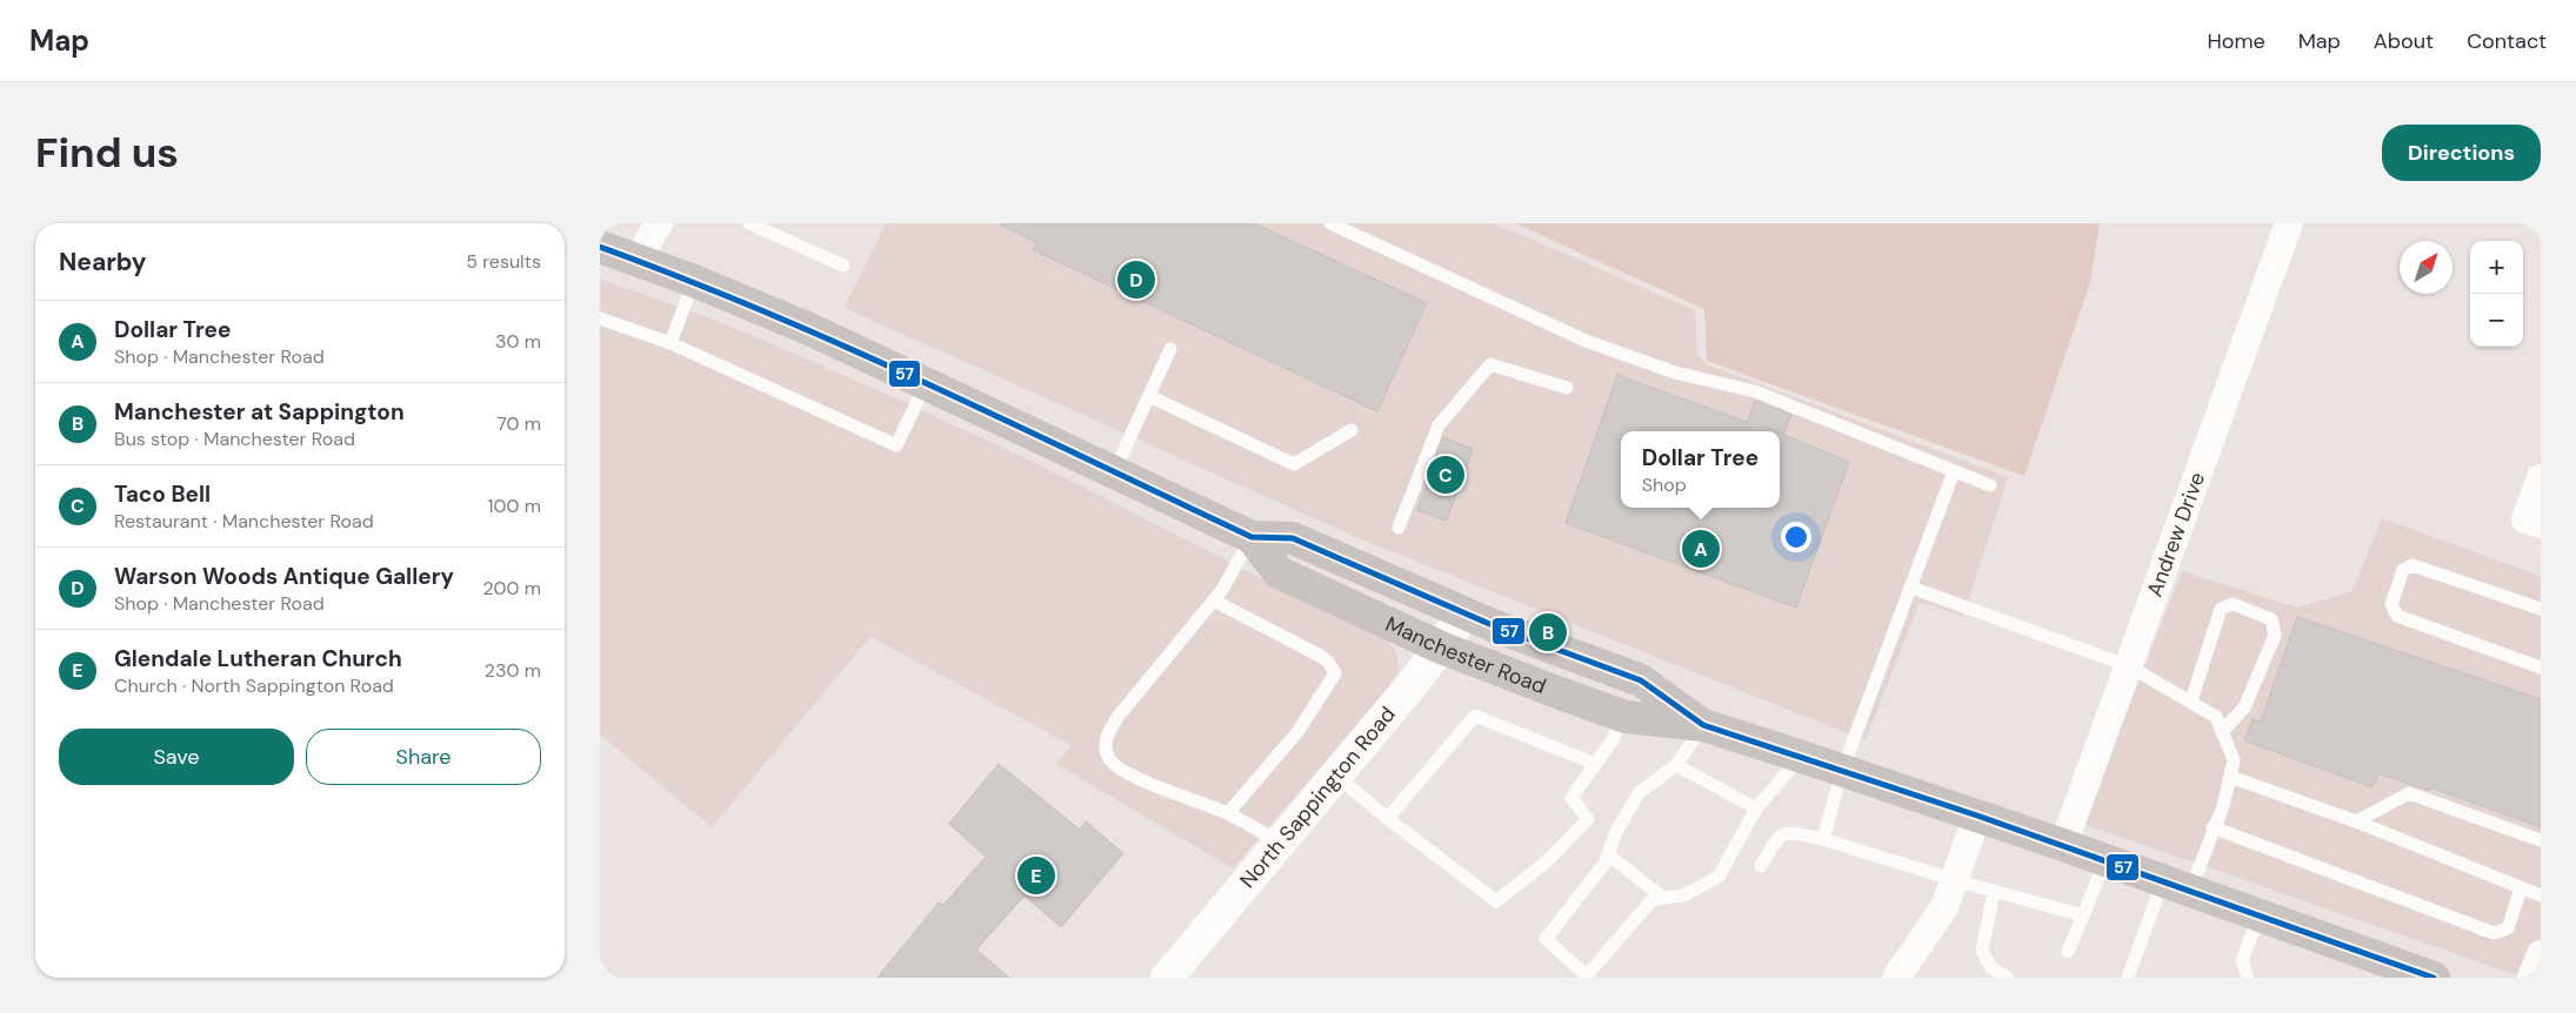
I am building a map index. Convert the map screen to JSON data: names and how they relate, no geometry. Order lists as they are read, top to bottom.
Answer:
{
  "streets": {
    "main road": ["Manchester Road"],
    "street": ["Andrew Drive", "North Sappington Road"]
  },
  "crossings": [
    ["Andrew Drive", "Manchester Road"],
    ["Manchester Road", "North Sappington Road"]
  ],
  "lines": ["transit line 57"],
  "north": "top right",
  "page": {
    "header": "Map",
    "nav": [
      "Home",
      "Map",
      "About",
      "Contact"
    ],
    "buttons": [
      "Directions",
      ["Save", "Share"]
    ],
    "title": "Find us",
    "heading": ["Nearby", "5 results"],
    "map_buttons": ["+", "−"],
    "pins": [
      "D",
      "C",
      "A",
      "B",
      "E"
    ],
    "list": [
      {
        "mark": "A",
        "name": "Dollar Tree",
        "note": "Shop · Manchester Road",
        "value": "30 m"
      },
      {
        "mark": "B",
        "name": "Manchester at Sappington",
        "note": "Bus stop · Manchester Road",
        "value": "70 m"
      },
      {
        "mark": "C",
        "name": "Taco Bell",
        "note": "Restaurant · Manchester Road",
        "value": "100 m"
      },
      {
        "mark": "D",
        "name": "Warson Woods Antique Gallery",
        "note": "Shop · Manchester Road",
        "value": "200 m"
      },
      {
        "mark": "E",
        "name": "Glendale Lutheran Church",
        "note": "Church · North Sappington Road",
        "value": "230 m"
      }
    ],
    "popup": ["Dollar Tree", "Shop"]
  }
}
